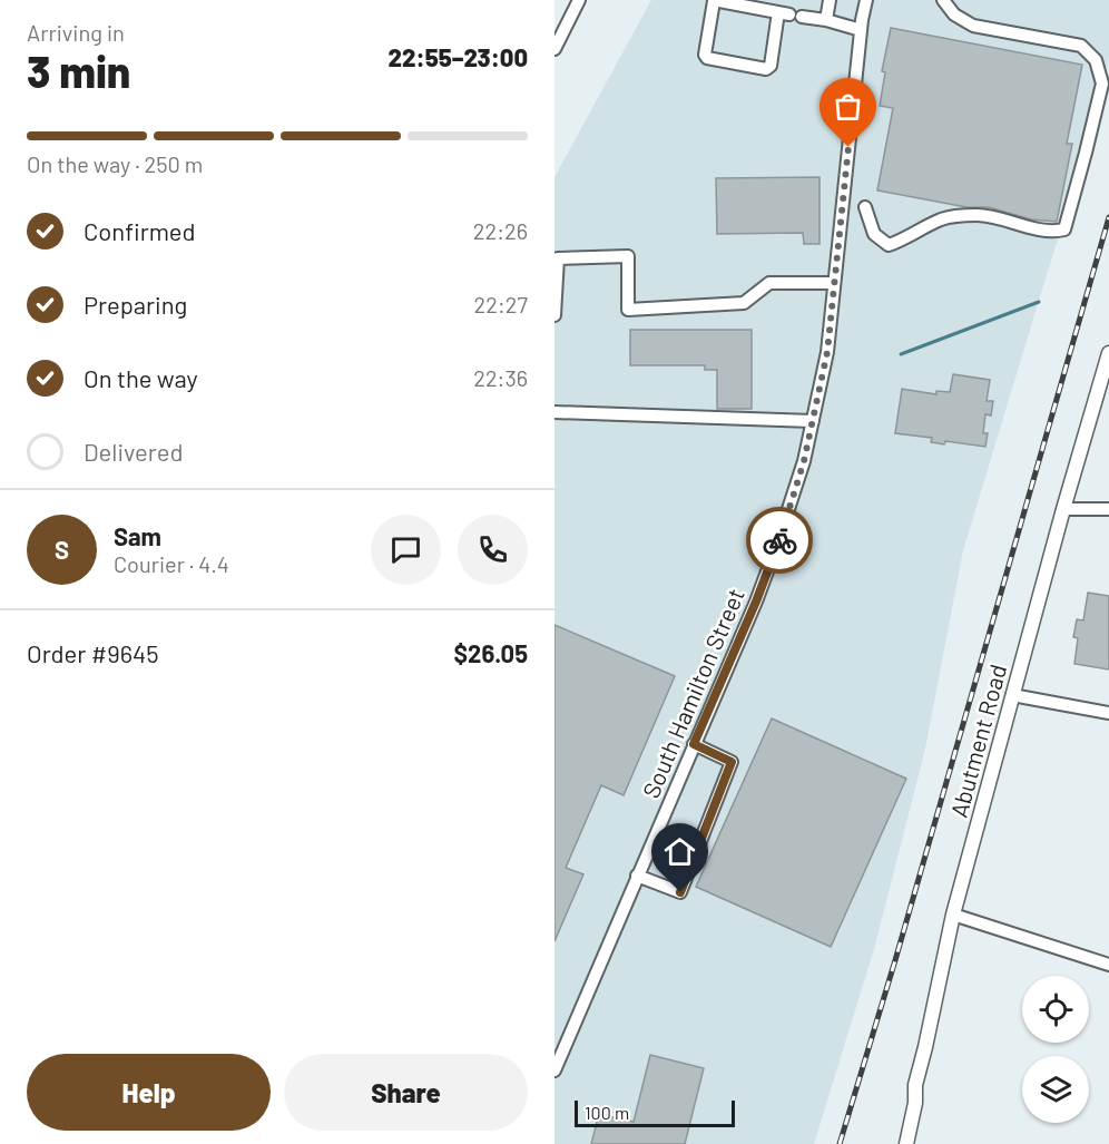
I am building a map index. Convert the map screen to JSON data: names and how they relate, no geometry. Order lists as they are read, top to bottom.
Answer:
{
  "streets": {
    "main road": ["Abutment Road"],
    "street": ["South Hamilton Street"]
  },
  "scale_bar": "100 m",
  "page": {
    "heading": ["3 min", "Arriving in", "22:55–23:00"],
    "panel": [
      "Sam",
      "Courier · 4.4",
      "Order #9645",
      "$26.05"
    ],
    "bar": "On the way · 250 m",
    "list": [
      ["Confirmed", "22:26"],
      ["Preparing", "22:27"],
      ["On the way", "22:36"],
      "Delivered"
    ],
    "round": "S",
    "buttons": ["Help", "Share"],
    "scale": "100 m"
  }
}
